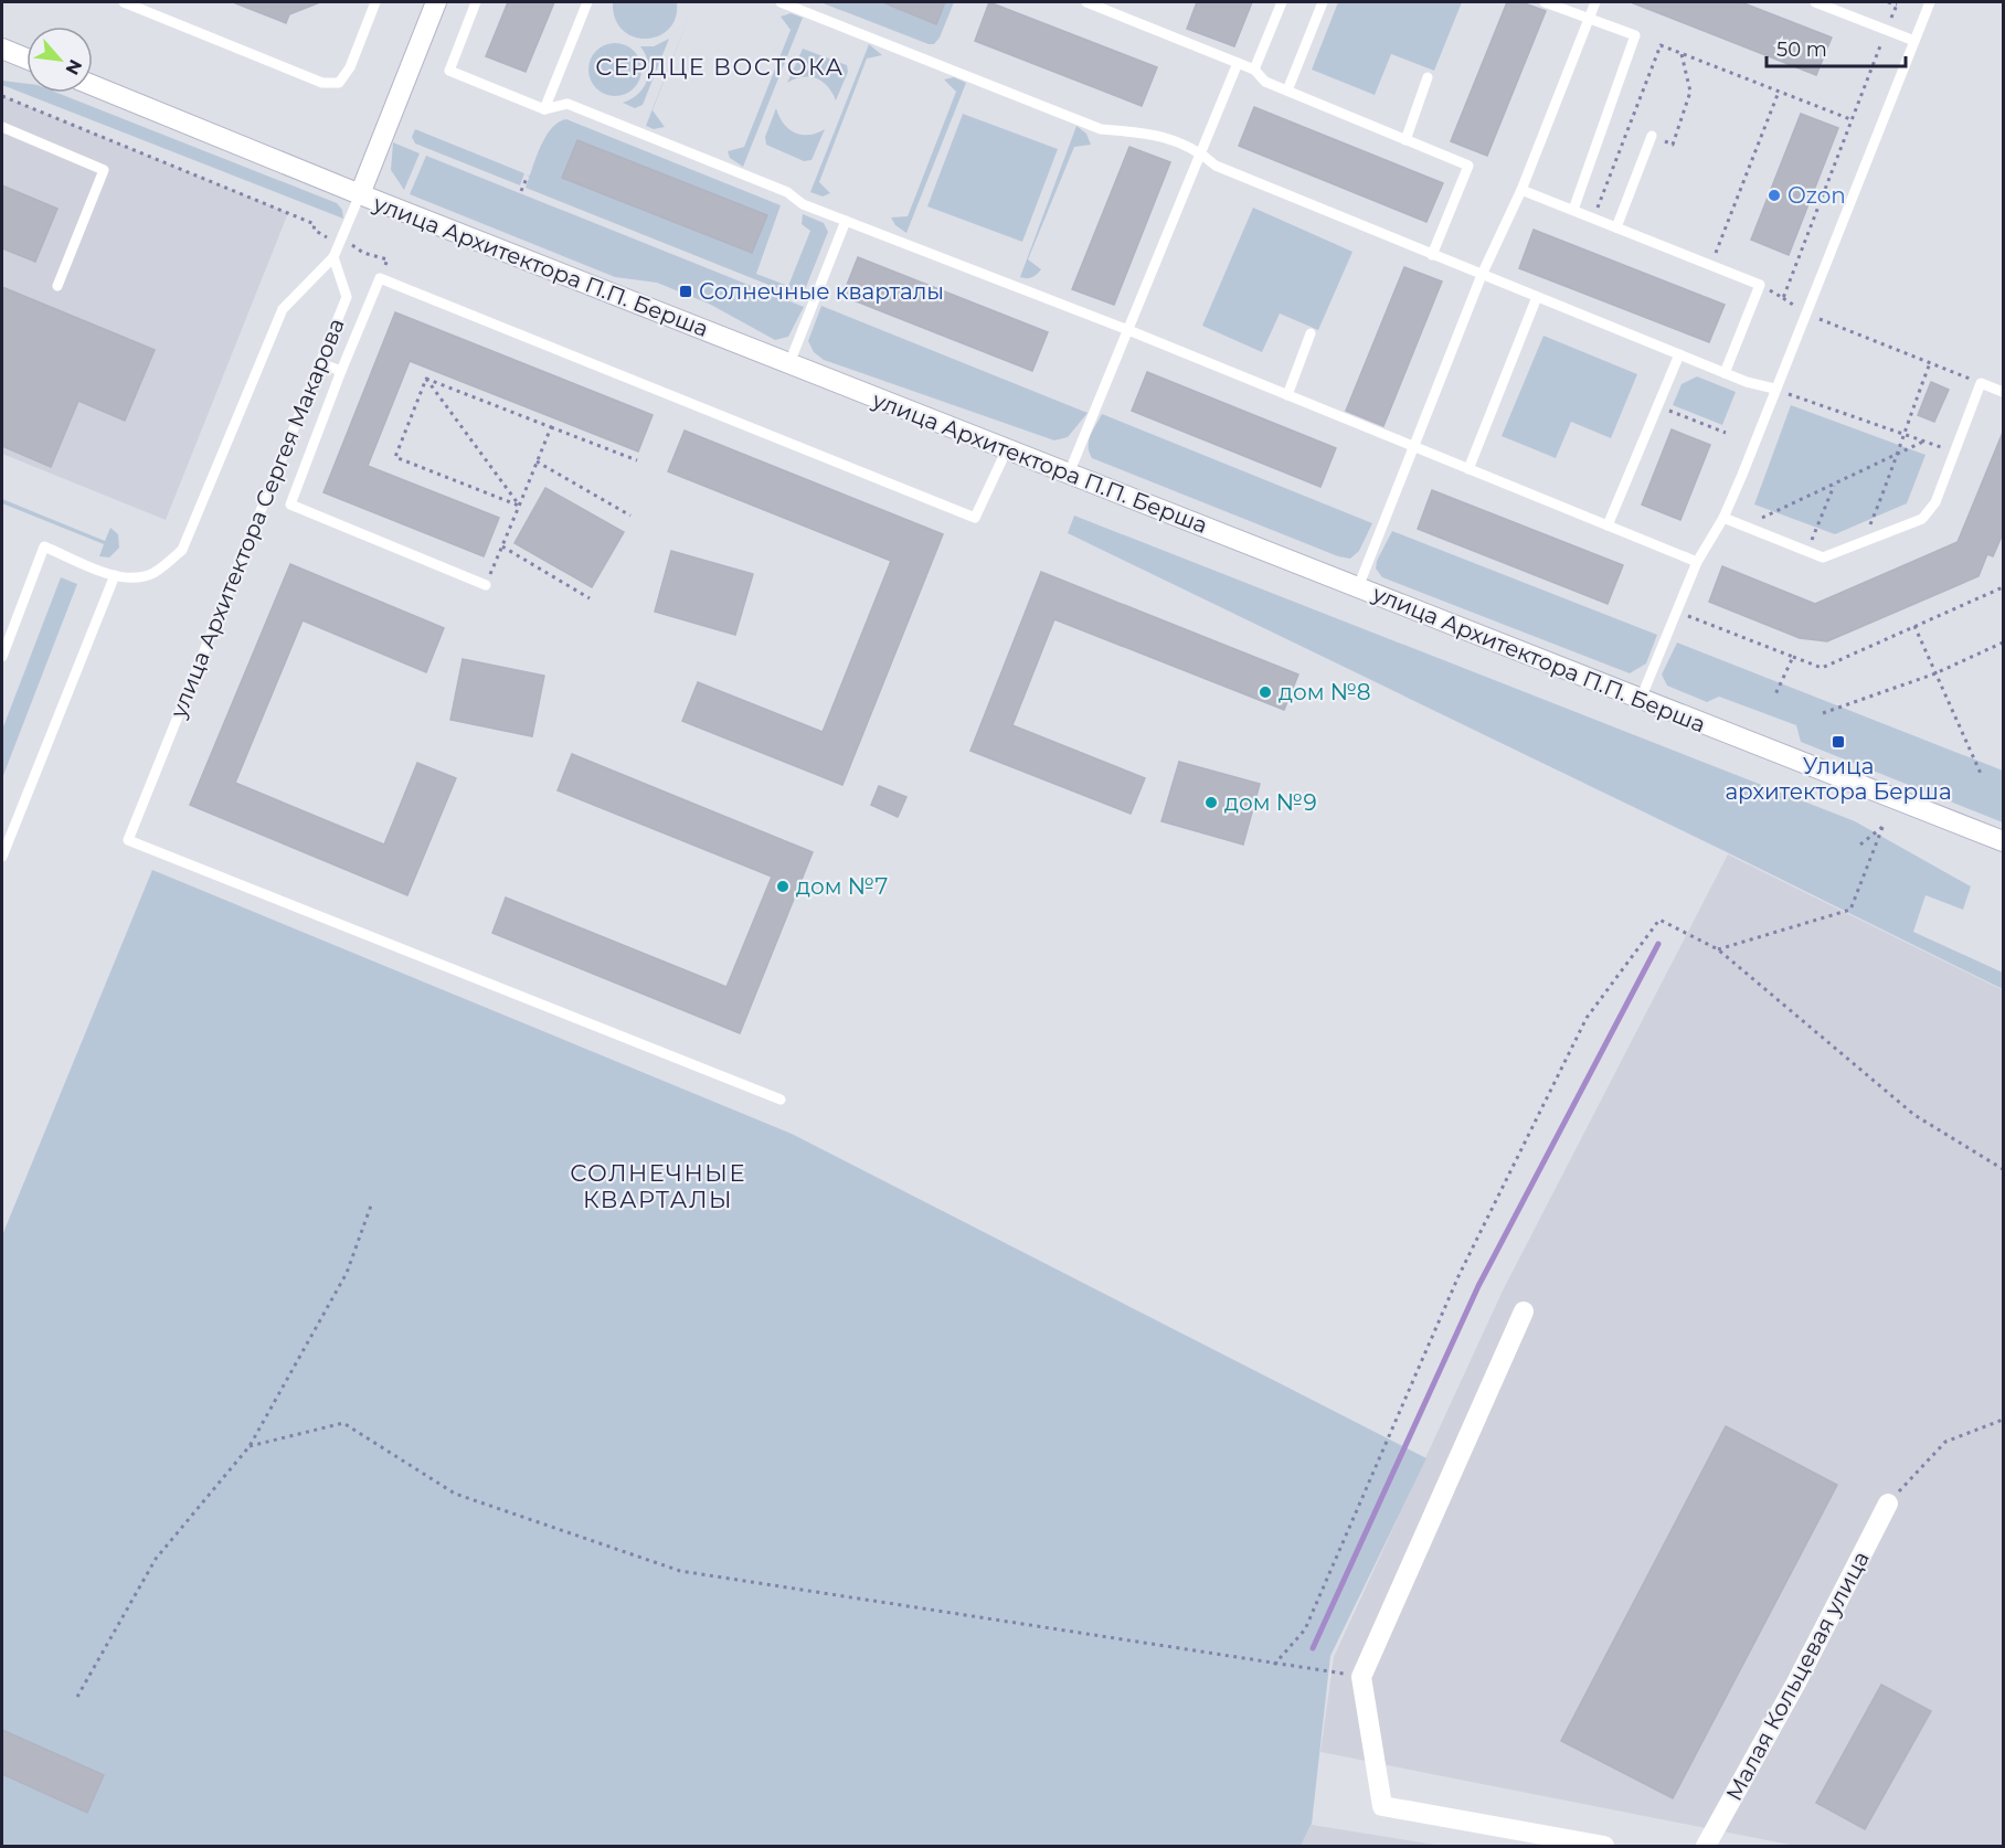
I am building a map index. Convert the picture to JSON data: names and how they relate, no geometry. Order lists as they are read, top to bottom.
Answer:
{
  "streets": {
    "street": ["улица Архитектора П.П. Берша", "Малая Кольцевая улица"],
    "lane": ["улица Архитектора Сергея Макарова"]
  },
  "districts": ["СЕРДЦЕ ВОСТОКА", "СОЛНЕЧНЫЕ КВАРТАЛЫ"],
  "places": {
    "other": [
      "Ozon",
      "дом №8",
      "дом №9",
      "дом №7"
    ],
    "transit": ["Солнечные кварталы", "Улица архитектора Берша"]
  },
  "scale_bar": "50 m",
  "north": "bottom right"
}
